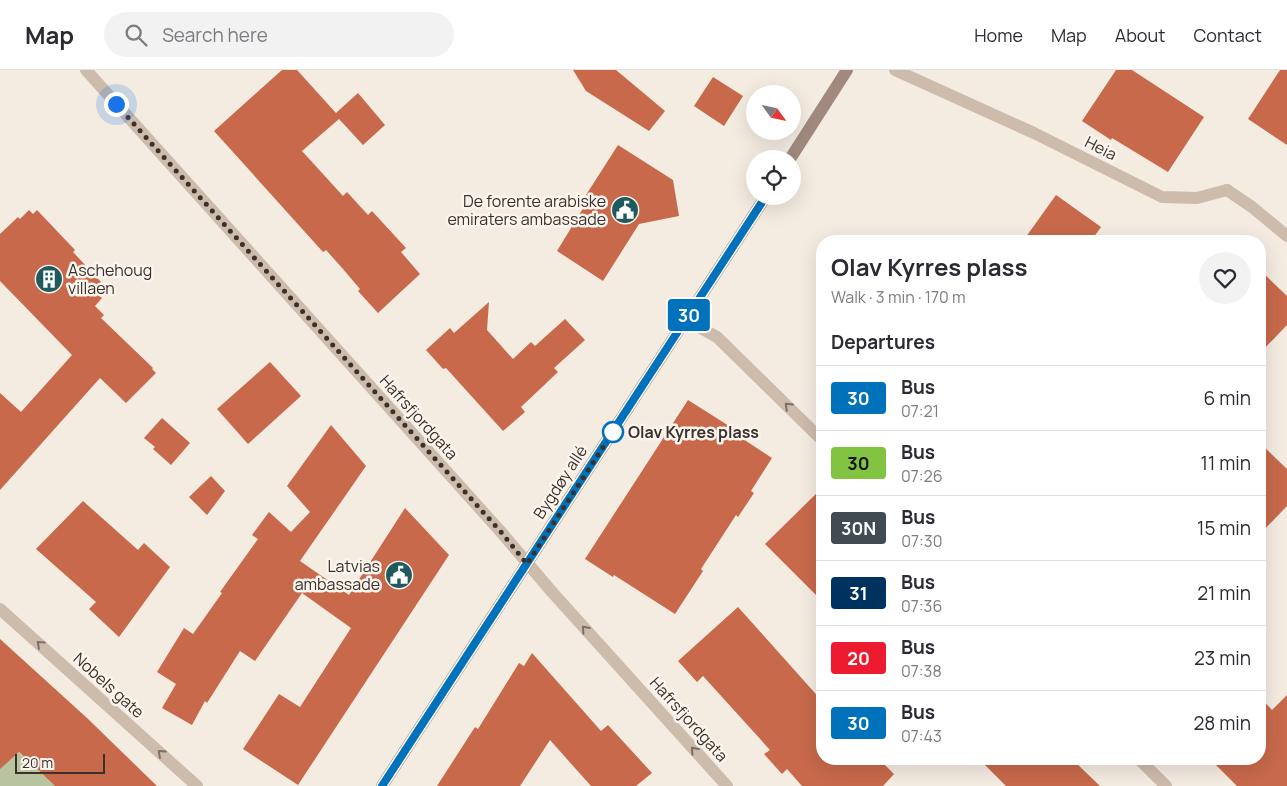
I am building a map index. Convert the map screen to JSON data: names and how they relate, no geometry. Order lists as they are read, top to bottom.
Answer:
{
  "streets": {
    "main road": ["Bygdøy allé"],
    "street": ["Heia", "Hafrsfjordgata", "Nobels gate"]
  },
  "crossings": [
    ["Hafrsfjordgata", "Bygdøy allé"]
  ],
  "one_way": ["Nobels gate"],
  "places": {
    "public building": ["De forente arabiske emiraters ambassade", "Latvias ambassade"],
    "building": ["Aschehoug villaen"],
    "other": ["Olav Kyrres plass"]
  },
  "lines": ["bus line 30"],
  "scale_bar": "20 m",
  "north": "bottom right",
  "page": {
    "header": "Map",
    "search": "Search here",
    "nav": [
      "Home",
      "Map",
      "About",
      "Contact"
    ],
    "on_map": "30",
    "heading": [
      ["Olav Kyrres plass", "Walk · 3 min · 170 m"],
      "Departures"
    ],
    "list": [
      {
        "mark": "30",
        "name": "Bus",
        "note": "07:21",
        "value": "6 min"
      },
      {
        "mark": "30",
        "name": "Bus",
        "note": "07:26",
        "value": "11 min"
      },
      {
        "mark": "30N",
        "name": "Bus",
        "note": "07:30",
        "value": "15 min"
      },
      {
        "mark": "31",
        "name": "Bus",
        "note": "07:36",
        "value": "21 min"
      },
      {
        "mark": "20",
        "name": "Bus",
        "note": "07:38",
        "value": "23 min"
      },
      {
        "mark": "30",
        "name": "Bus",
        "note": "07:43",
        "value": "28 min"
      }
    ],
    "scale": "20 m"
  }
}
